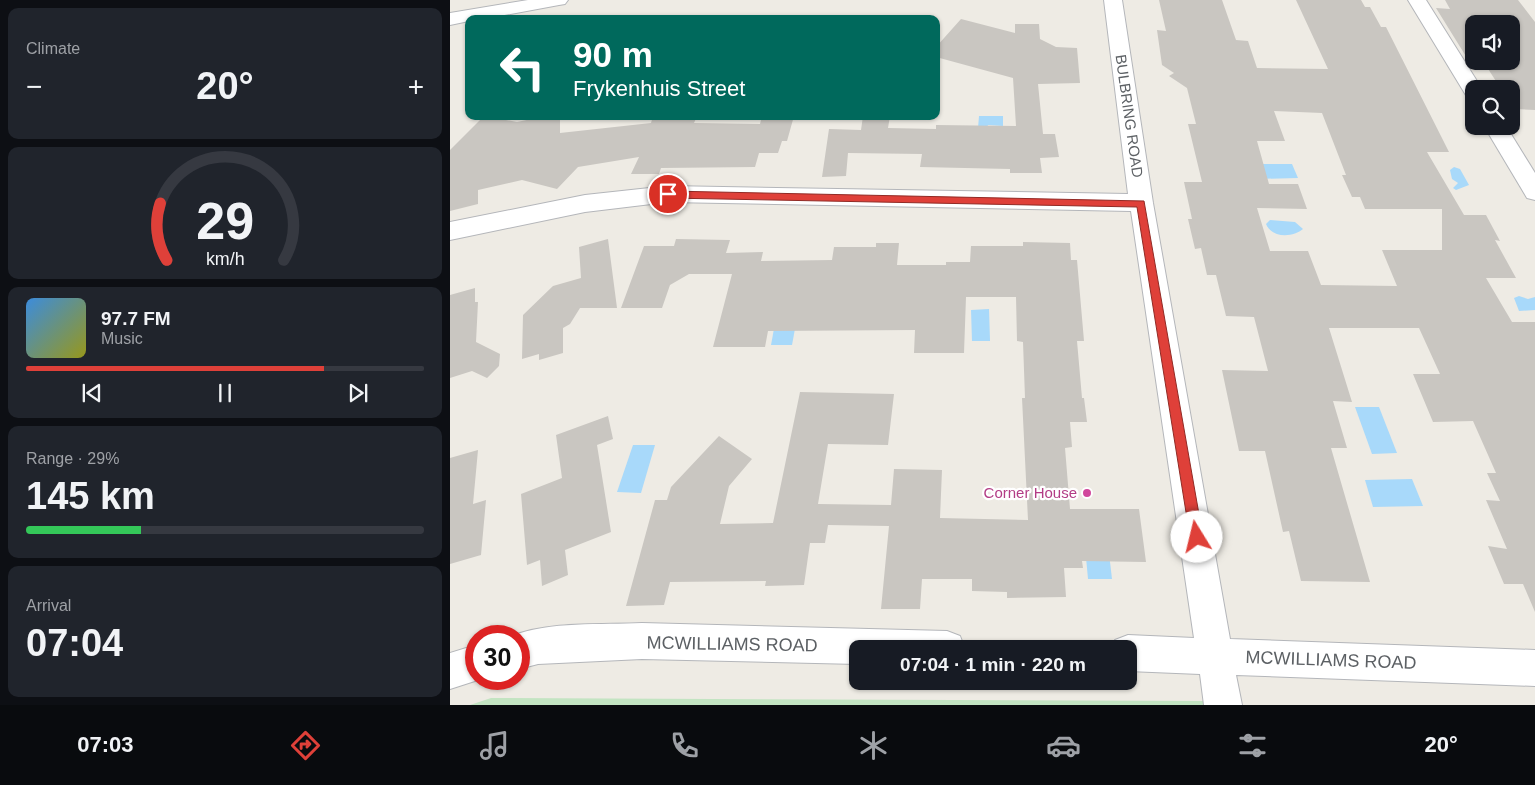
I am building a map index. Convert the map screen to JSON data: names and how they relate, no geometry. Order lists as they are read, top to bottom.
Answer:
{
  "streets": {
    "street": ["BULBRING ROAD", "MCWILLIAMS ROAD"]
  },
  "crossings": [
    ["BULBRING ROAD", "MCWILLIAMS ROAD"]
  ],
  "places": ["Corner House"],
  "page": {
    "tile": [
      "Climate",
      ["Range · 29%", "145 km"],
      ["Arrival", "07:04"]
    ],
    "turn": ["90 m", "Frykenhuis Street"],
    "heat": ["−", "20°", "+"],
    "song": ["97.7 FM", "Music"],
    "limit": "30",
    "trip": "07:04 · 1 min · 220 m",
    "tabs": ["07:03", "20°"],
    "gauge": ["29", "km/h"]
  }
}
